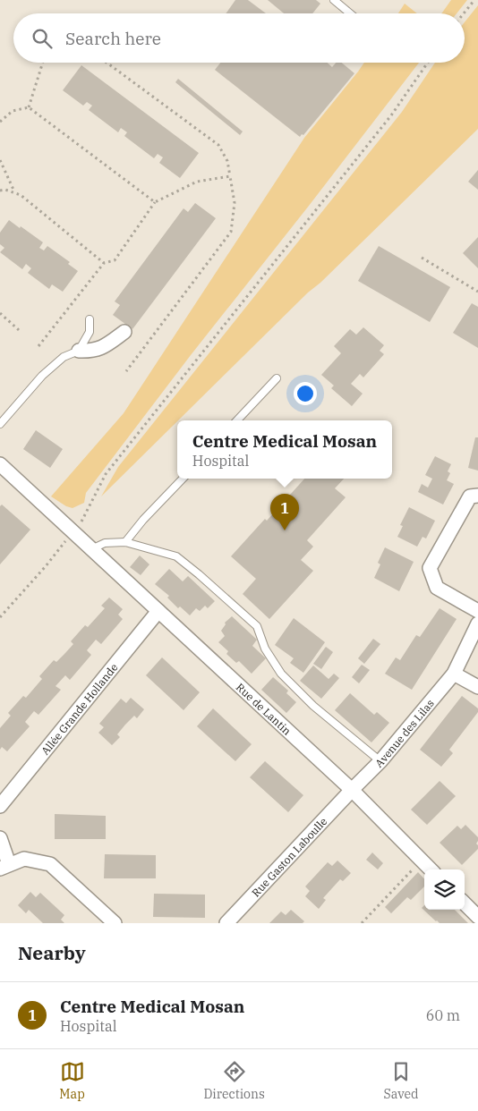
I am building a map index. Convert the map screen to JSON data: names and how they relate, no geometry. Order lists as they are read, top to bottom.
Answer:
{
  "streets": {
    "street": [
      "Allée Grande Hollande",
      "Rue de Lantin",
      "Avenue des Lilas",
      "Rue Gaston Laboulle"
    ]
  },
  "crossings": [
    ["Allée Grande Hollande", "Rue de Lantin"],
    ["Rue de Lantin", "Avenue des Lilas"],
    ["Rue de Lantin", "Rue Gaston Laboulle"],
    ["Avenue des Lilas", "Rue Gaston Laboulle"]
  ],
  "page": {
    "search": "Search here",
    "popup": ["Centre Medical Mosan", "Hospital"],
    "pins": "1",
    "heading": "Nearby",
    "list": [
      {
        "mark": "1",
        "name": "Centre Medical Mosan",
        "note": "Hospital",
        "value": "60 m"
      }
    ],
    "nav": ["Map", "Directions", "Saved"]
  }
}
